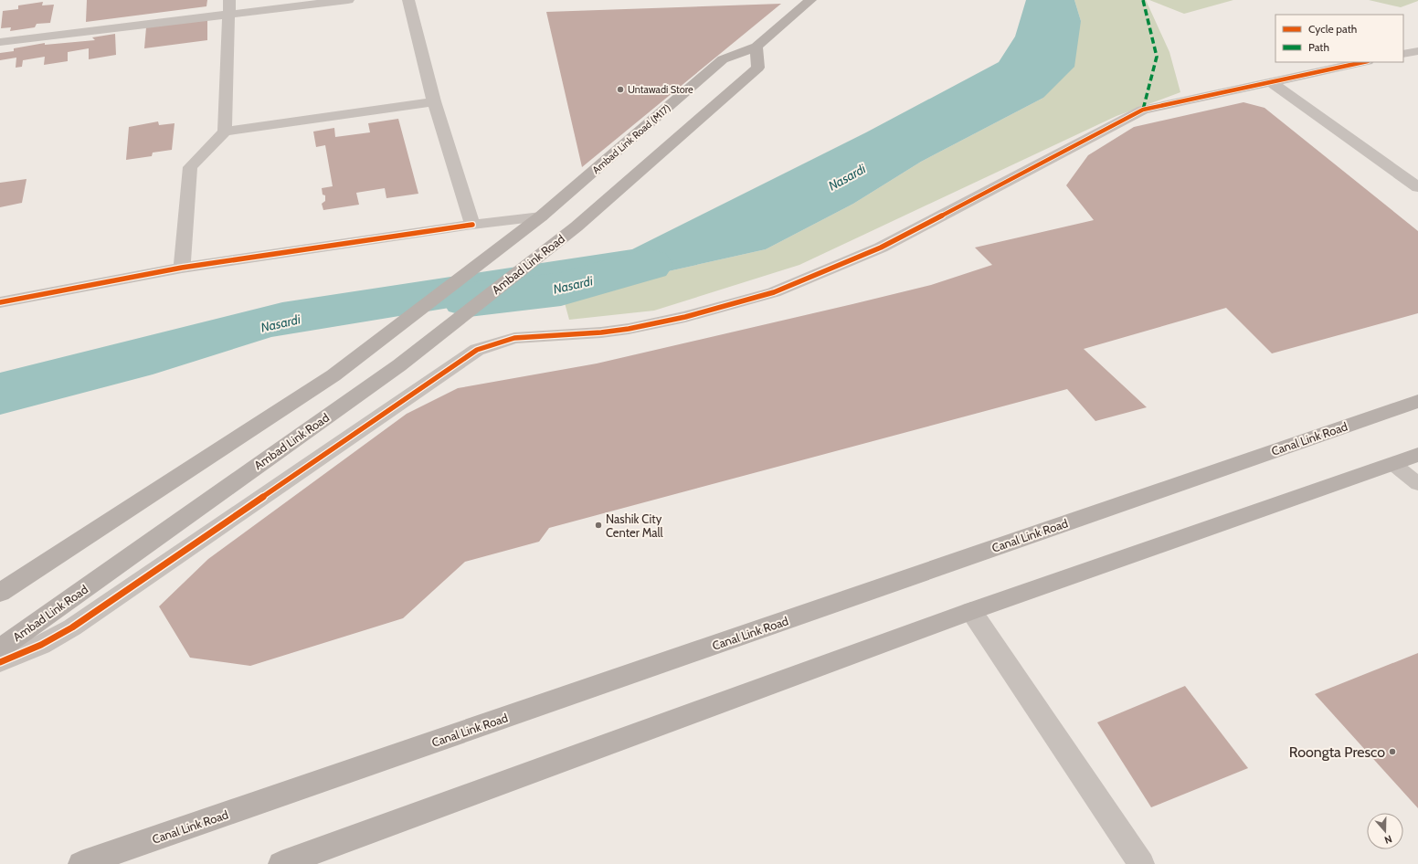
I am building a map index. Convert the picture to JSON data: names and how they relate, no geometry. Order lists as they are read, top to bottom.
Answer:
{
  "streets": {
    "main road": ["Ambad Link Road (M17)", "Ambad Link Road", "Canal Link Road"]
  },
  "crossings": [
    ["Ambad Link Road (M17)", "Ambad Link Road"]
  ],
  "water": ["Nasardi"],
  "places": ["Untawadi Store", "Nashik City Center Mall", "Roongta Presco"],
  "legend": ["Cycle path", "Path"],
  "north": "bottom"
}
